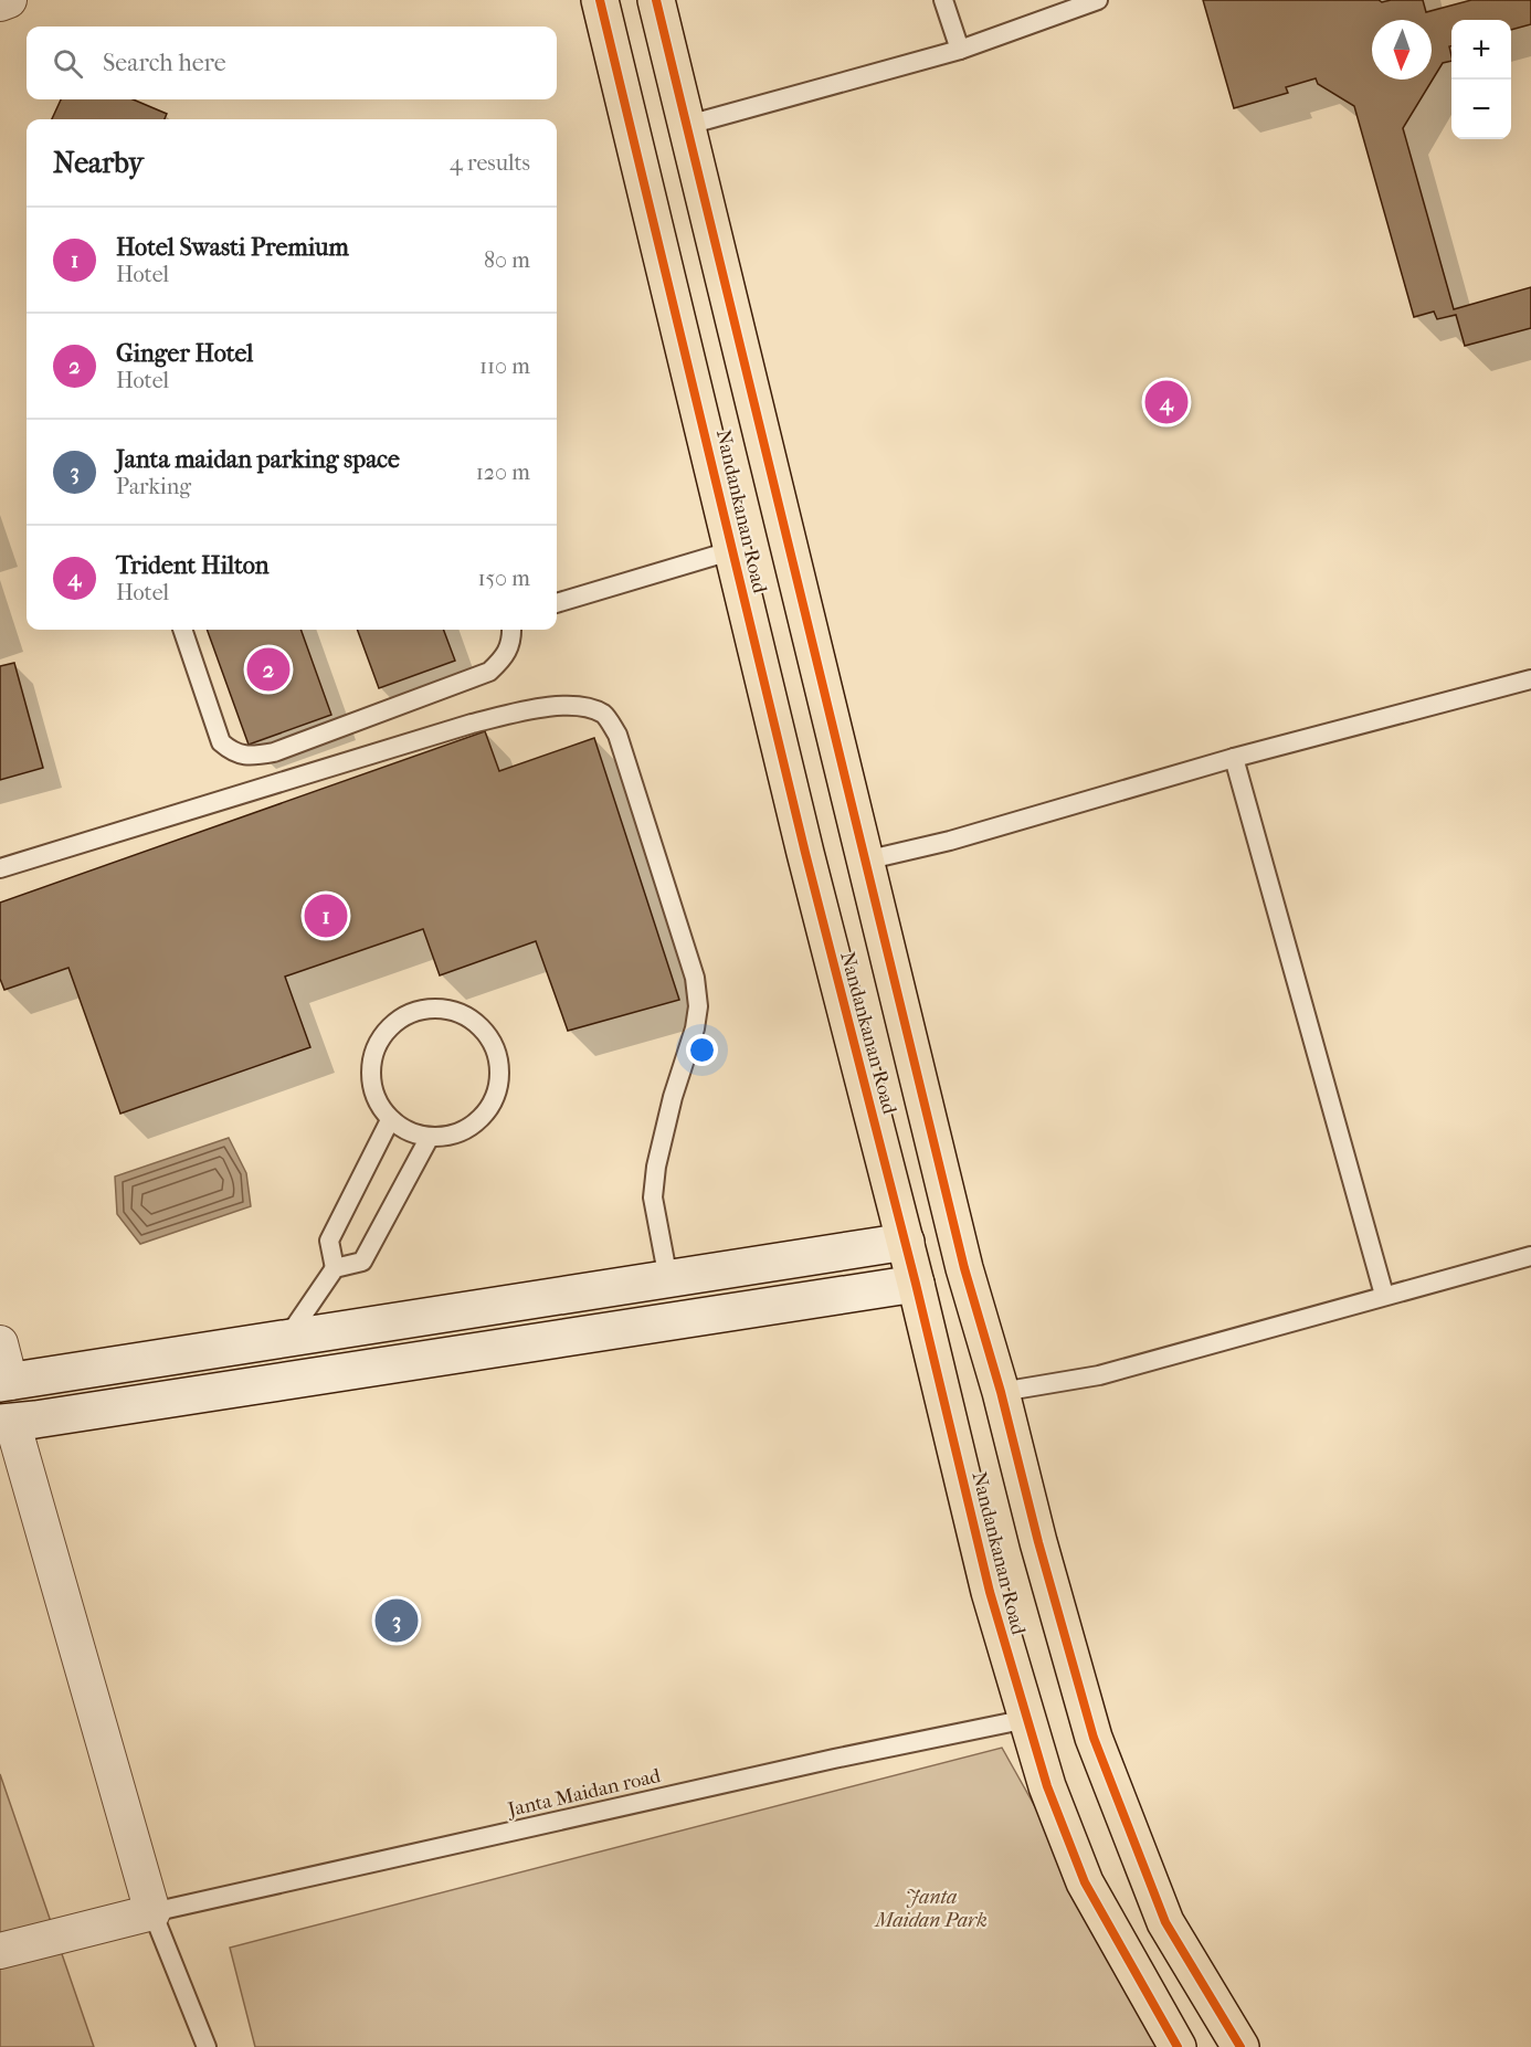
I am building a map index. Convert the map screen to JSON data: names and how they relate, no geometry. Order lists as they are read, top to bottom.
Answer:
{
  "streets": {
    "main road": ["Nandankanan Road"],
    "lane": ["Janta Maidan road"]
  },
  "crossings": [
    ["Nandankanan Road", "Janta Maidan road"]
  ],
  "parks": ["Janta Maidan Park"],
  "north": "bottom",
  "page": {
    "map_buttons": ["+", "−"],
    "search": "Search here",
    "heading": ["Nearby", "4 results"],
    "list": [
      {
        "mark": "1",
        "name": "Hotel Swasti Premium",
        "note": "Hotel",
        "value": "80 m"
      },
      {
        "mark": "2",
        "name": "Ginger Hotel",
        "note": "Hotel",
        "value": "110 m"
      },
      {
        "mark": "3",
        "name": "Janta maidan parking space",
        "note": "Parking",
        "value": "120 m"
      },
      {
        "mark": "4",
        "name": "Trident Hilton",
        "note": "Hotel",
        "value": "150 m"
      }
    ],
    "pins": [
      "4",
      "2",
      "1",
      "3"
    ]
  }
}
